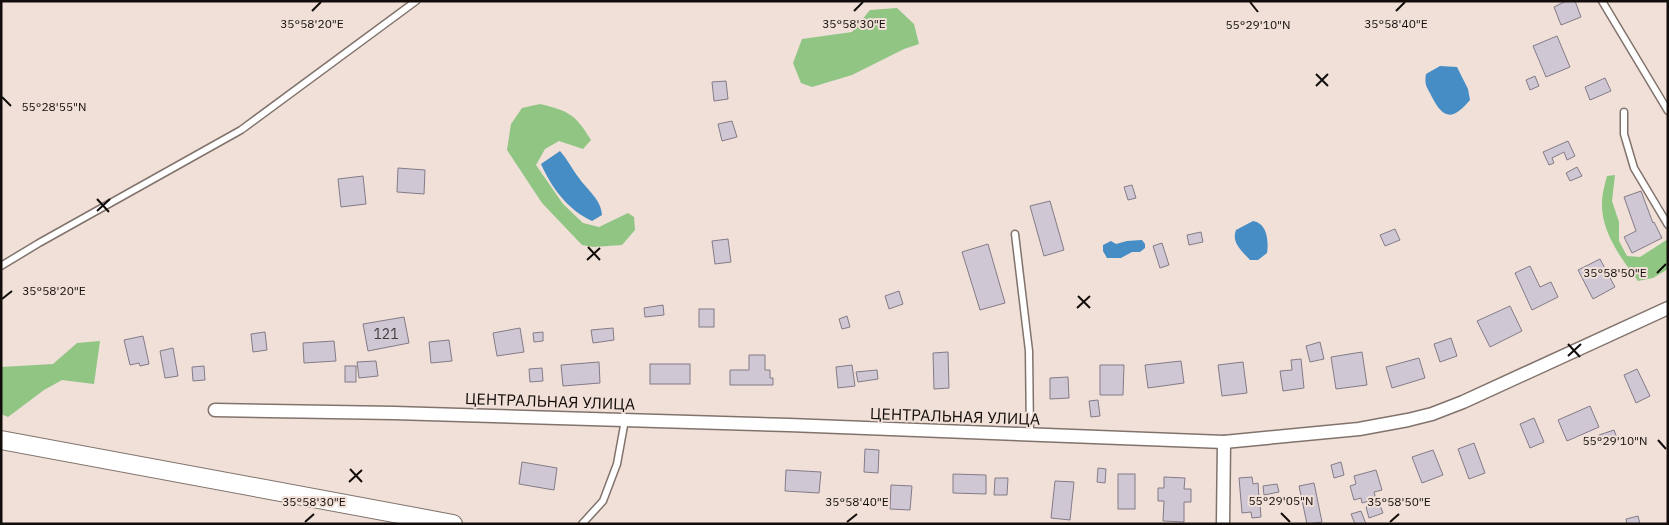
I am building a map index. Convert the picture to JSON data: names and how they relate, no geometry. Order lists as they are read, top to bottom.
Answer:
{
  "streets": {
    "street": ["ЦЕНТРАЛЬНАЯ УЛИЦА"]
  },
  "house_numbers": ["121"],
  "coordinates": [
    "35°58'40\"E",
    "35°58'20\"E",
    "35°58'30\"E",
    "55°29'10\"N",
    "55°28'55\"N",
    "35°58'50\"E",
    "55°29'05\"N"
  ]
}
